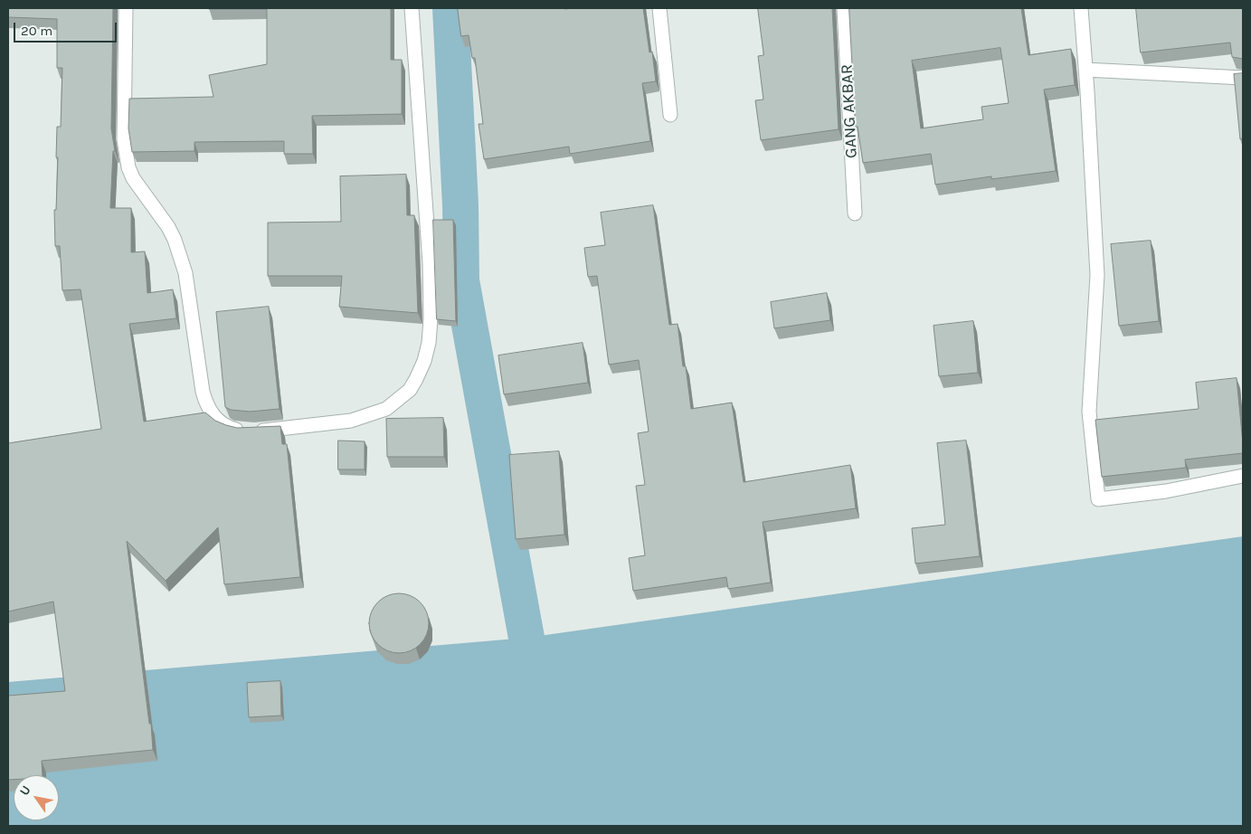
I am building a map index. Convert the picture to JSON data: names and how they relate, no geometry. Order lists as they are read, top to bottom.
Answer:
{
  "streets": {
    "street": ["GANG AKBAR"]
  },
  "scale_bar": "20 m",
  "north": "top left"
}
